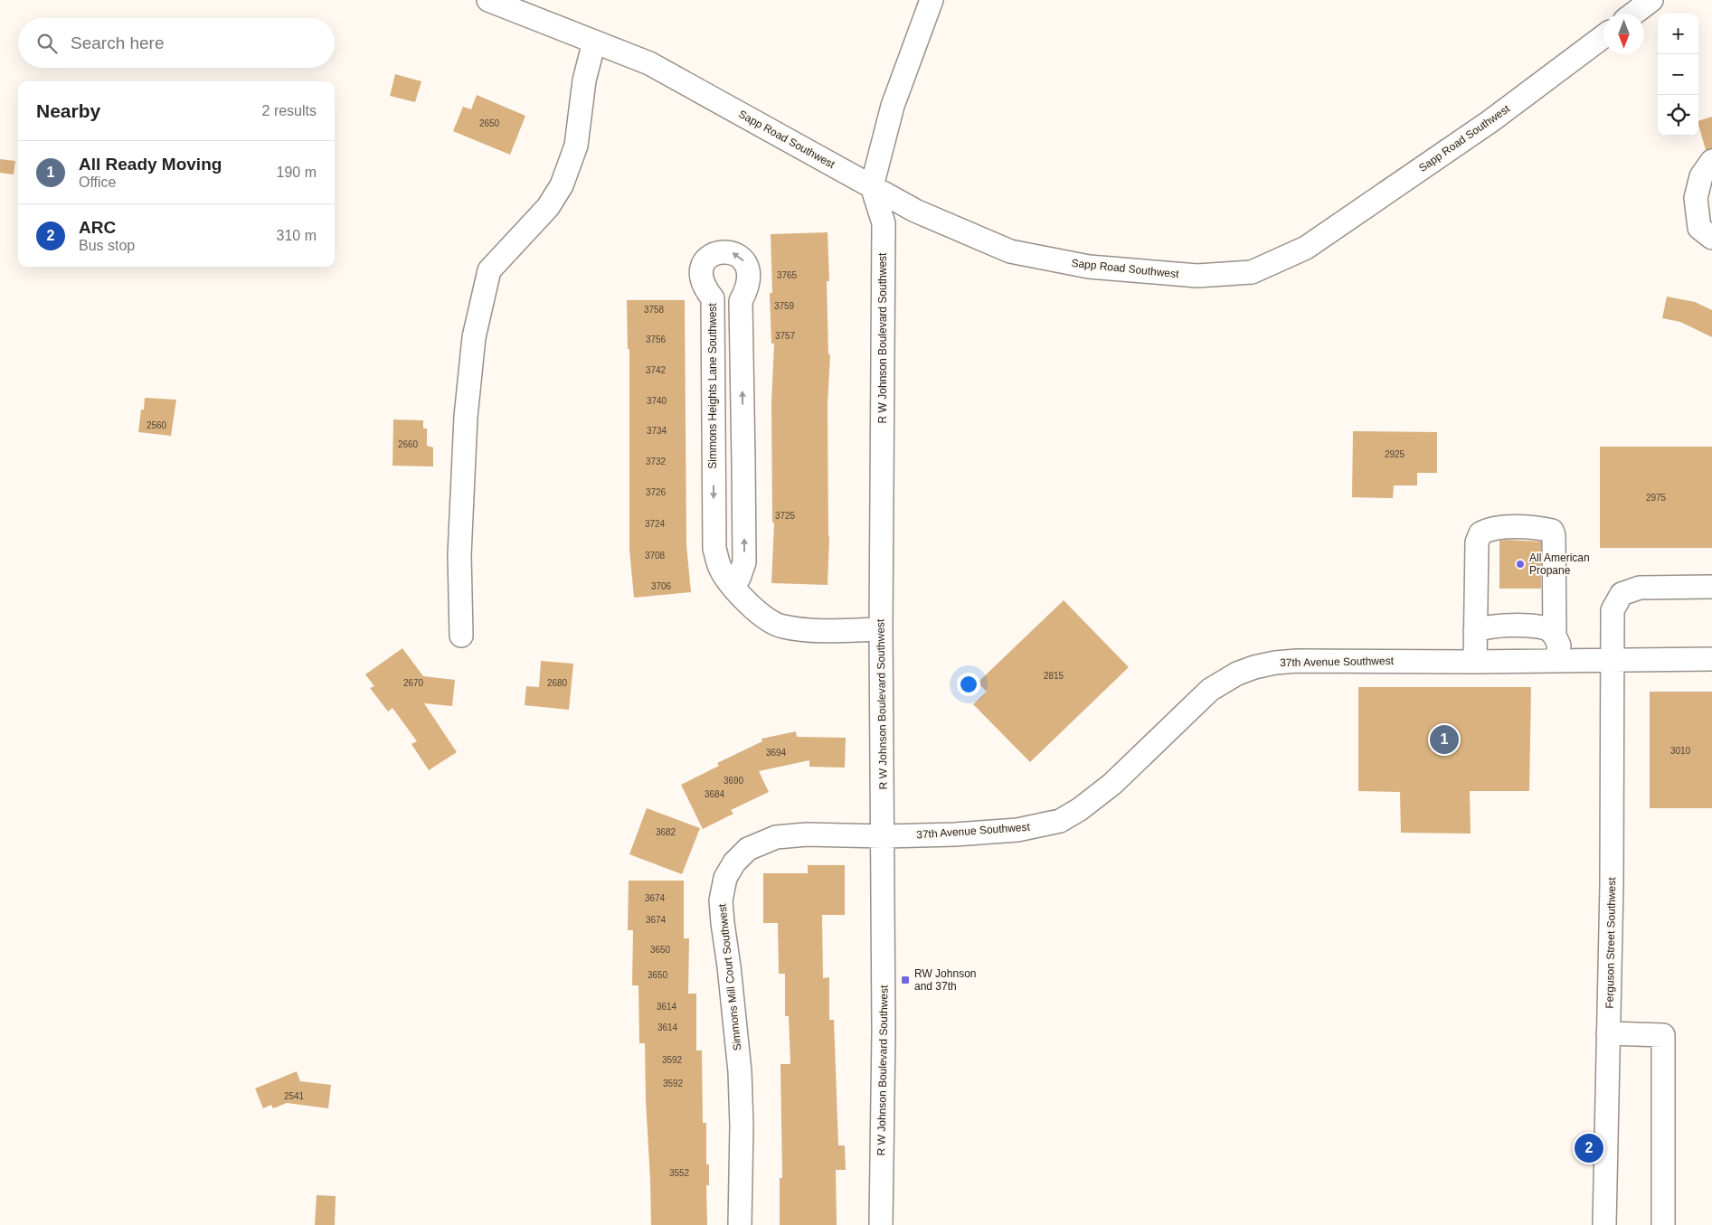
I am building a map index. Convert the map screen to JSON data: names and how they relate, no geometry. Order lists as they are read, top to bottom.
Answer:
{
  "streets": {
    "street": [
      "Sapp Road Southwest",
      "R W Johnson Boulevard Southwest",
      "Simmons Heights Lane Southwest",
      "37th Avenue Southwest",
      "Ferguson Street Southwest",
      "Simmons Mill Court Southwest"
    ]
  },
  "crossings": [
    ["Sapp Road Southwest", "R W Johnson Boulevard Southwest"],
    ["R W Johnson Boulevard Southwest", "Simmons Heights Lane Southwest"],
    ["R W Johnson Boulevard Southwest", "37th Avenue Southwest"],
    ["R W Johnson Boulevard Southwest", "Simmons Mill Court Southwest"],
    ["37th Avenue Southwest", "Ferguson Street Southwest"],
    ["37th Avenue Southwest", "Simmons Mill Court Southwest"]
  ],
  "places": {
    "other": ["All American Propane"],
    "transit": ["RW Johnson and 37th"]
  },
  "house_numbers": [
    "2650",
    "3765",
    "3759",
    "3758",
    "3757",
    "3756",
    "3742",
    "3740",
    "2560",
    "3734",
    "2660",
    "2925",
    "3732",
    "3726",
    "2975",
    "3725",
    "3724",
    "3708",
    "3706",
    "2815",
    "2670",
    "2680",
    "3010",
    "3694",
    "3690",
    "3684",
    "3682",
    "3674",
    "3674",
    "3650",
    "3650",
    "3614",
    "3614",
    "3592",
    "3592",
    "2541",
    "3552"
  ],
  "north": "bottom",
  "page": {
    "map_buttons": ["+", "−"],
    "search": "Search here",
    "heading": ["Nearby", "2 results"],
    "list": [
      {
        "mark": "1",
        "name": "All Ready Moving",
        "note": "Office",
        "value": "190 m"
      },
      {
        "mark": "2",
        "name": "ARC",
        "note": "Bus stop",
        "value": "310 m"
      }
    ],
    "pins": ["1", "2"]
  }
}
